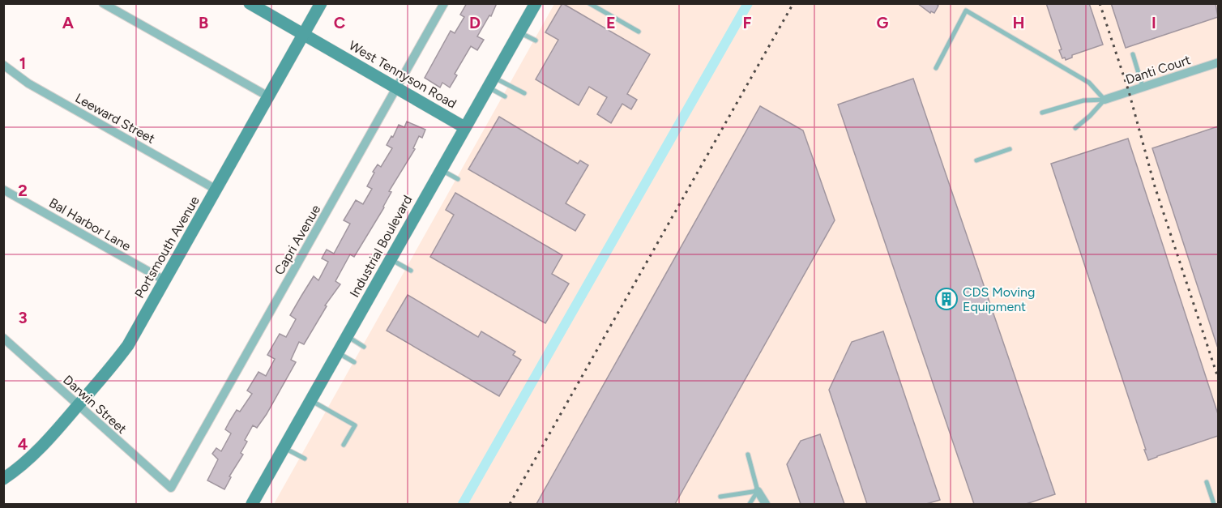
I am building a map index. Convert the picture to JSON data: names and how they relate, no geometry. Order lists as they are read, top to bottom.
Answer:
{
  "streets": {
    "main road": ["West Tennyson Road", "Industrial Boulevard", "Portsmouth Avenue"],
    "street": [
      "Danti Court",
      "Leeward Street",
      "Bal Harbor Lane",
      "Capri Avenue",
      "Darwin Street"
    ]
  },
  "crossings": [
    ["West Tennyson Road", "Capri Avenue"],
    ["West Tennyson Road", "Industrial Boulevard"],
    ["West Tennyson Road", "Portsmouth Avenue"],
    ["Leeward Street", "Portsmouth Avenue"],
    ["Bal Harbor Lane", "Portsmouth Avenue"],
    ["Capri Avenue", "Darwin Street"],
    ["Portsmouth Avenue", "Darwin Street"]
  ],
  "places": {
    "building": ["CDS Moving Equipment"]
  },
  "grid": {
    "columns": [
      "A",
      "B",
      "C",
      "D",
      "E",
      "F",
      "G",
      "H",
      "I"
    ],
    "rows": [
      "1",
      "2",
      "3",
      "4"
    ]
  }
}
